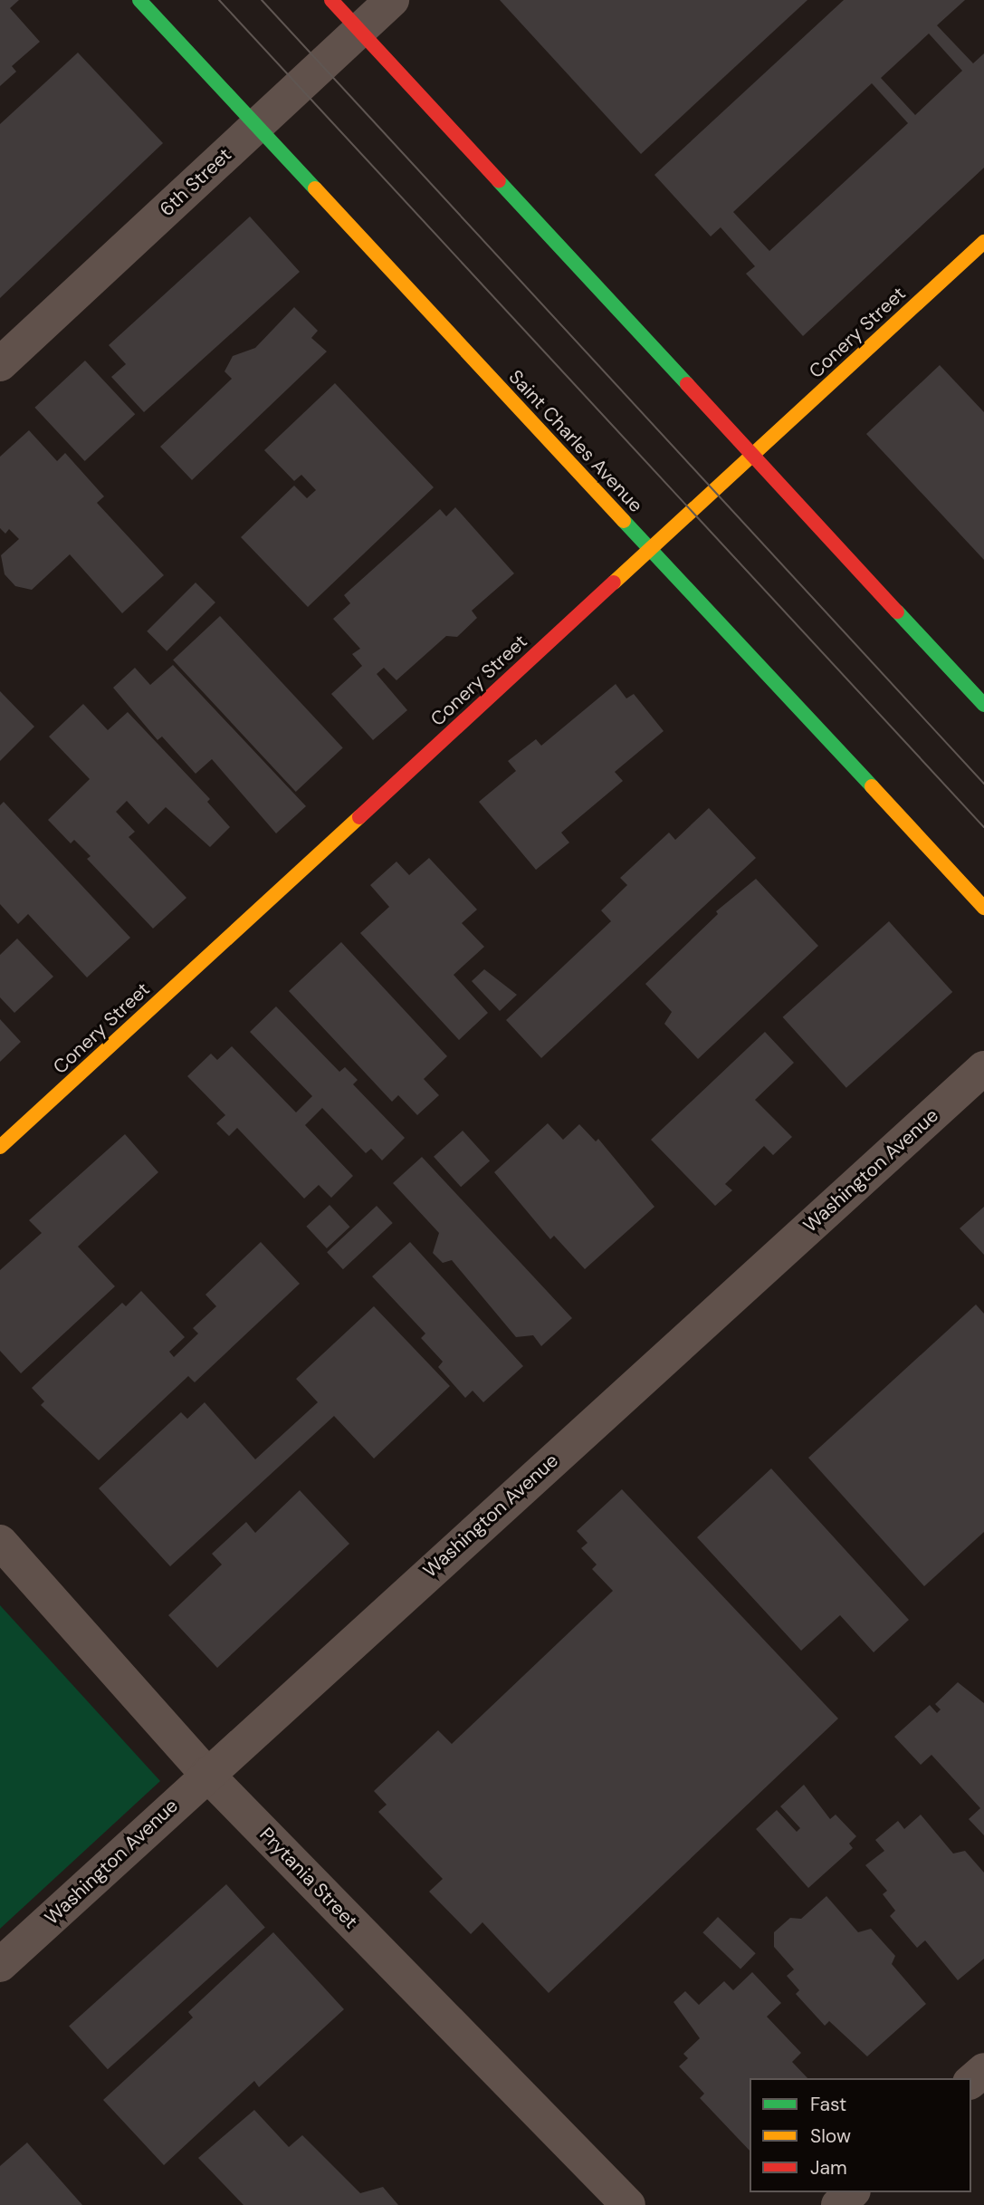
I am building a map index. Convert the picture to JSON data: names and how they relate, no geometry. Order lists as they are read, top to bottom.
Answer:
{
  "streets": {
    "main road": ["Conery Street", "Saint Charles Avenue"],
    "street": ["6th Street", "Washington Avenue", "Prytania Street"]
  },
  "crossings": [
    ["6th Street", "Saint Charles Avenue"],
    ["Conery Street", "Saint Charles Avenue"],
    ["Washington Avenue", "Prytania Street"]
  ],
  "legend": ["Fast", "Slow", "Jam"]
}
